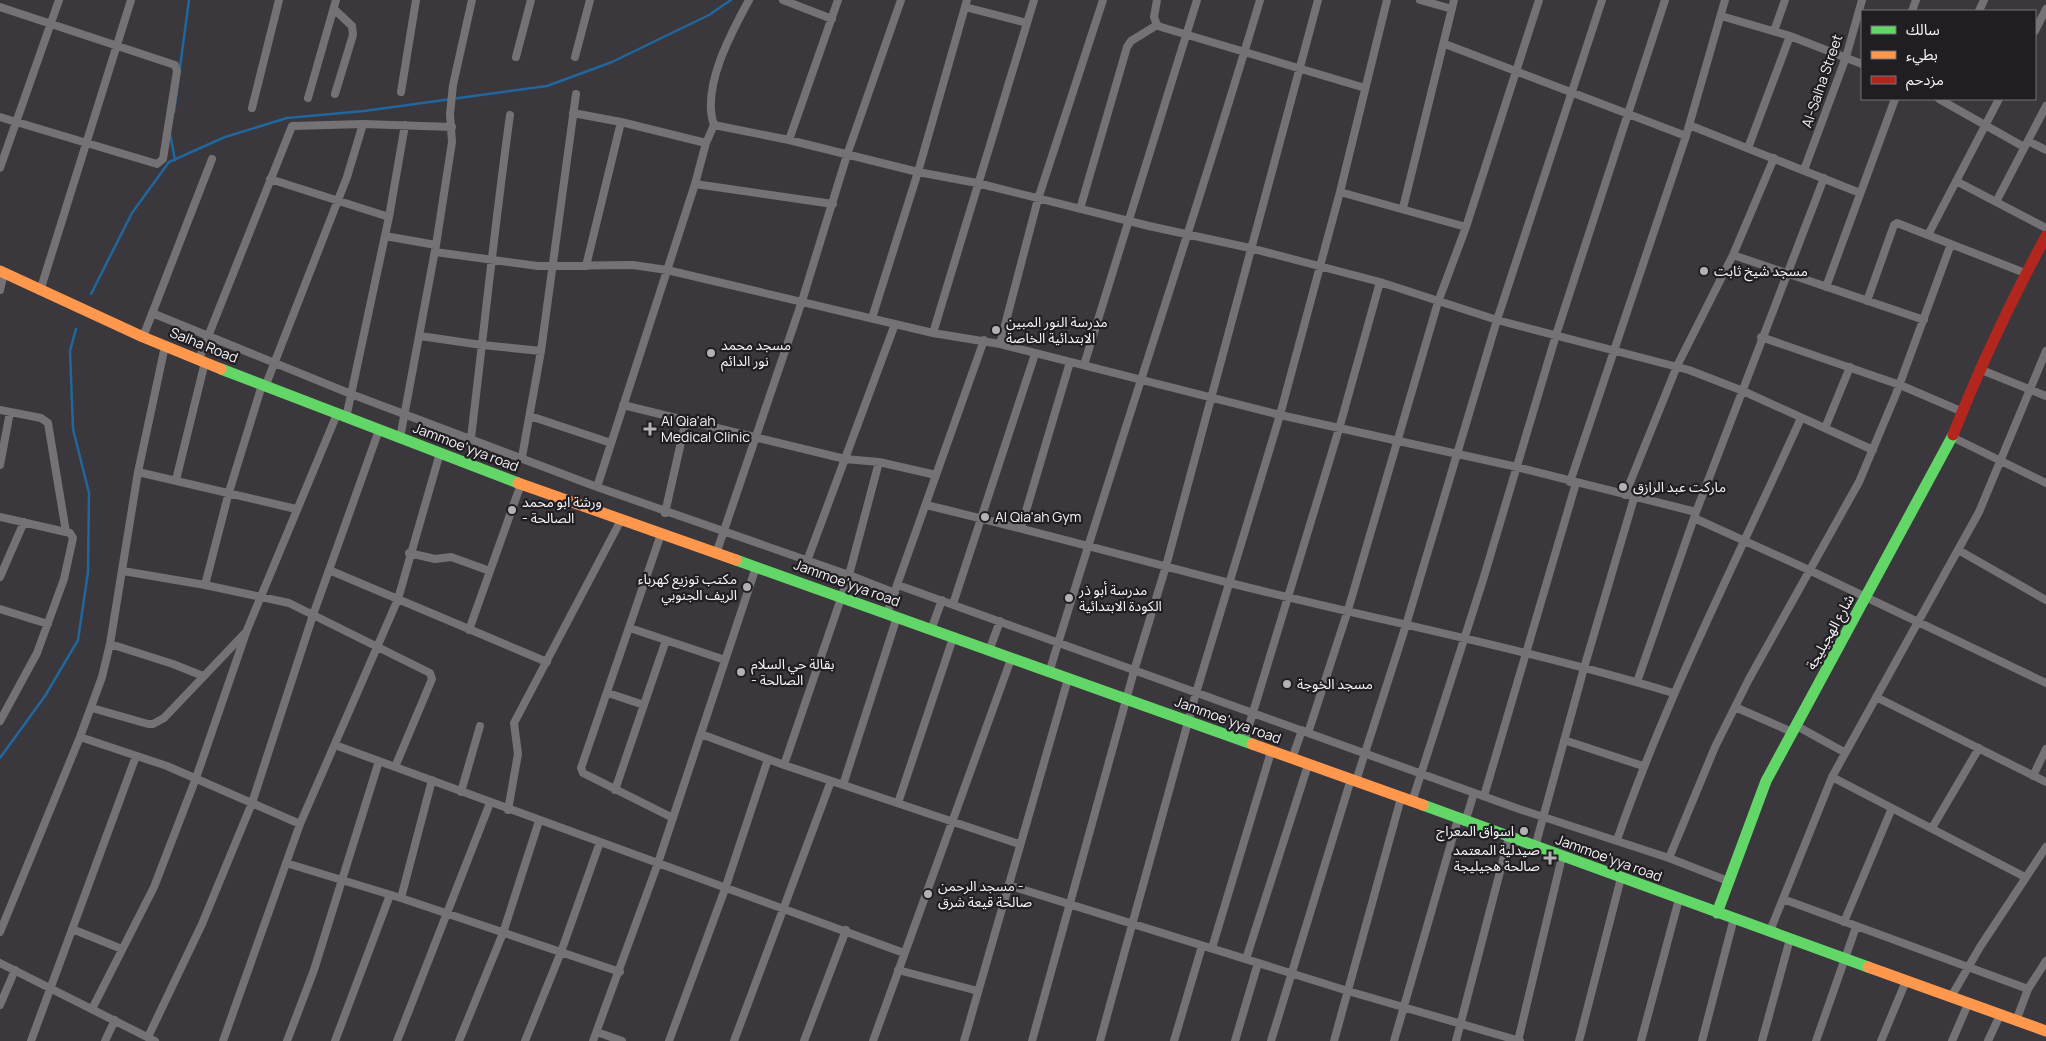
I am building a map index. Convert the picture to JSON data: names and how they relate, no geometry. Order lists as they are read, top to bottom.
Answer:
{
  "streets": {
    "main road": ["Salha Road", "Jammoe'yya road", "شارع الهجيليجة"],
    "street": ["Al-Salha Street"]
  },
  "crossings": [
    ["Salha Road", "Jammoe'yya road"],
    ["Jammoe'yya road", "شارع الهجيليجة"]
  ],
  "places": {
    "other": [
      "مسجد شيخ ثابت",
      "مدرسة النور المبين الابتدائية الخاصة",
      "مسجد محمد نور الدائم",
      "ماركت عبد الرازق",
      "ورشة ابو محمد - الصالحة",
      "Al Qia'ah Gym",
      "مكتب توزيع كهرباء الريف الجنوبي",
      "مدرسة أبو ذر الكودة الابتدائية",
      "بقالة حي السلام - الصالحة",
      "مسجد الخوجة",
      "اسواق المعراج",
      "مسجد الرحمن - صالحة قيعة شرق"
    ],
    "health": ["Al Qia'ah Medical Clinic", "صيدلية المعتمد صالحة هجيليجة"]
  },
  "legend": ["سالك", "بطيء", "مزدحم"]
}
